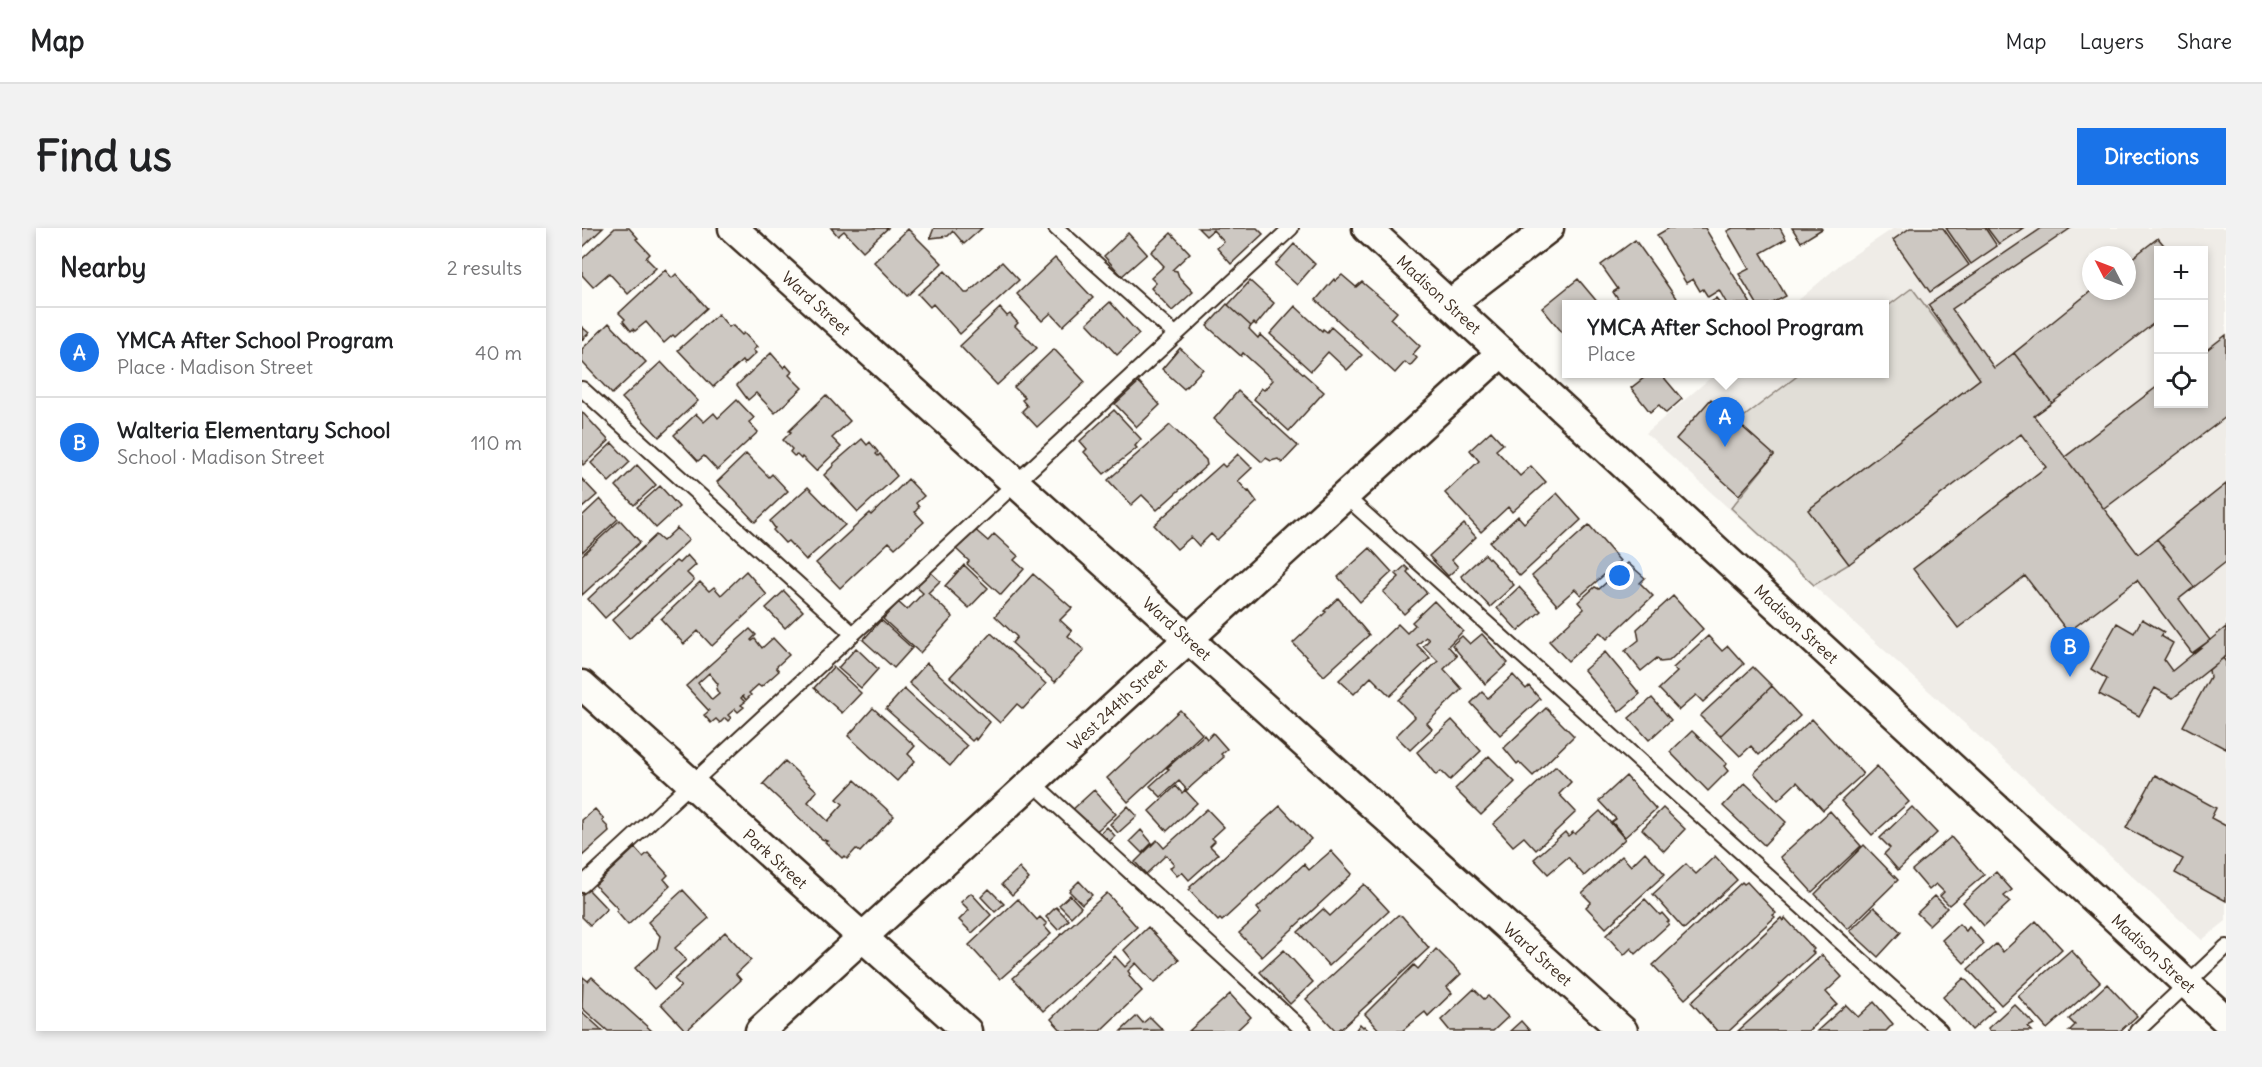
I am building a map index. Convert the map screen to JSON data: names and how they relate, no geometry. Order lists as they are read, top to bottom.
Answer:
{
  "streets": {
    "street": [
      "Madison Street",
      "Ward Street",
      "West 244th Street",
      "Park Street"
    ]
  },
  "crossings": [
    ["Madison Street", "West 244th Street"],
    ["Ward Street", "West 244th Street"],
    ["West 244th Street", "Park Street"]
  ],
  "north": "top left",
  "page": {
    "header": "Map",
    "nav": ["Map", "Layers", "Share"],
    "buttons": "Directions",
    "title": "Find us",
    "heading": ["Nearby", "2 results"],
    "map_buttons": ["+", "−"],
    "popup": ["YMCA After School Program", "Place"],
    "list": [
      {
        "mark": "A",
        "name": "YMCA After School Program",
        "note": "Place · Madison Street",
        "value": "40 m"
      },
      {
        "mark": "B",
        "name": "Walteria Elementary School",
        "note": "School · Madison Street",
        "value": "110 m"
      }
    ],
    "pins": ["A", "B"]
  }
}
